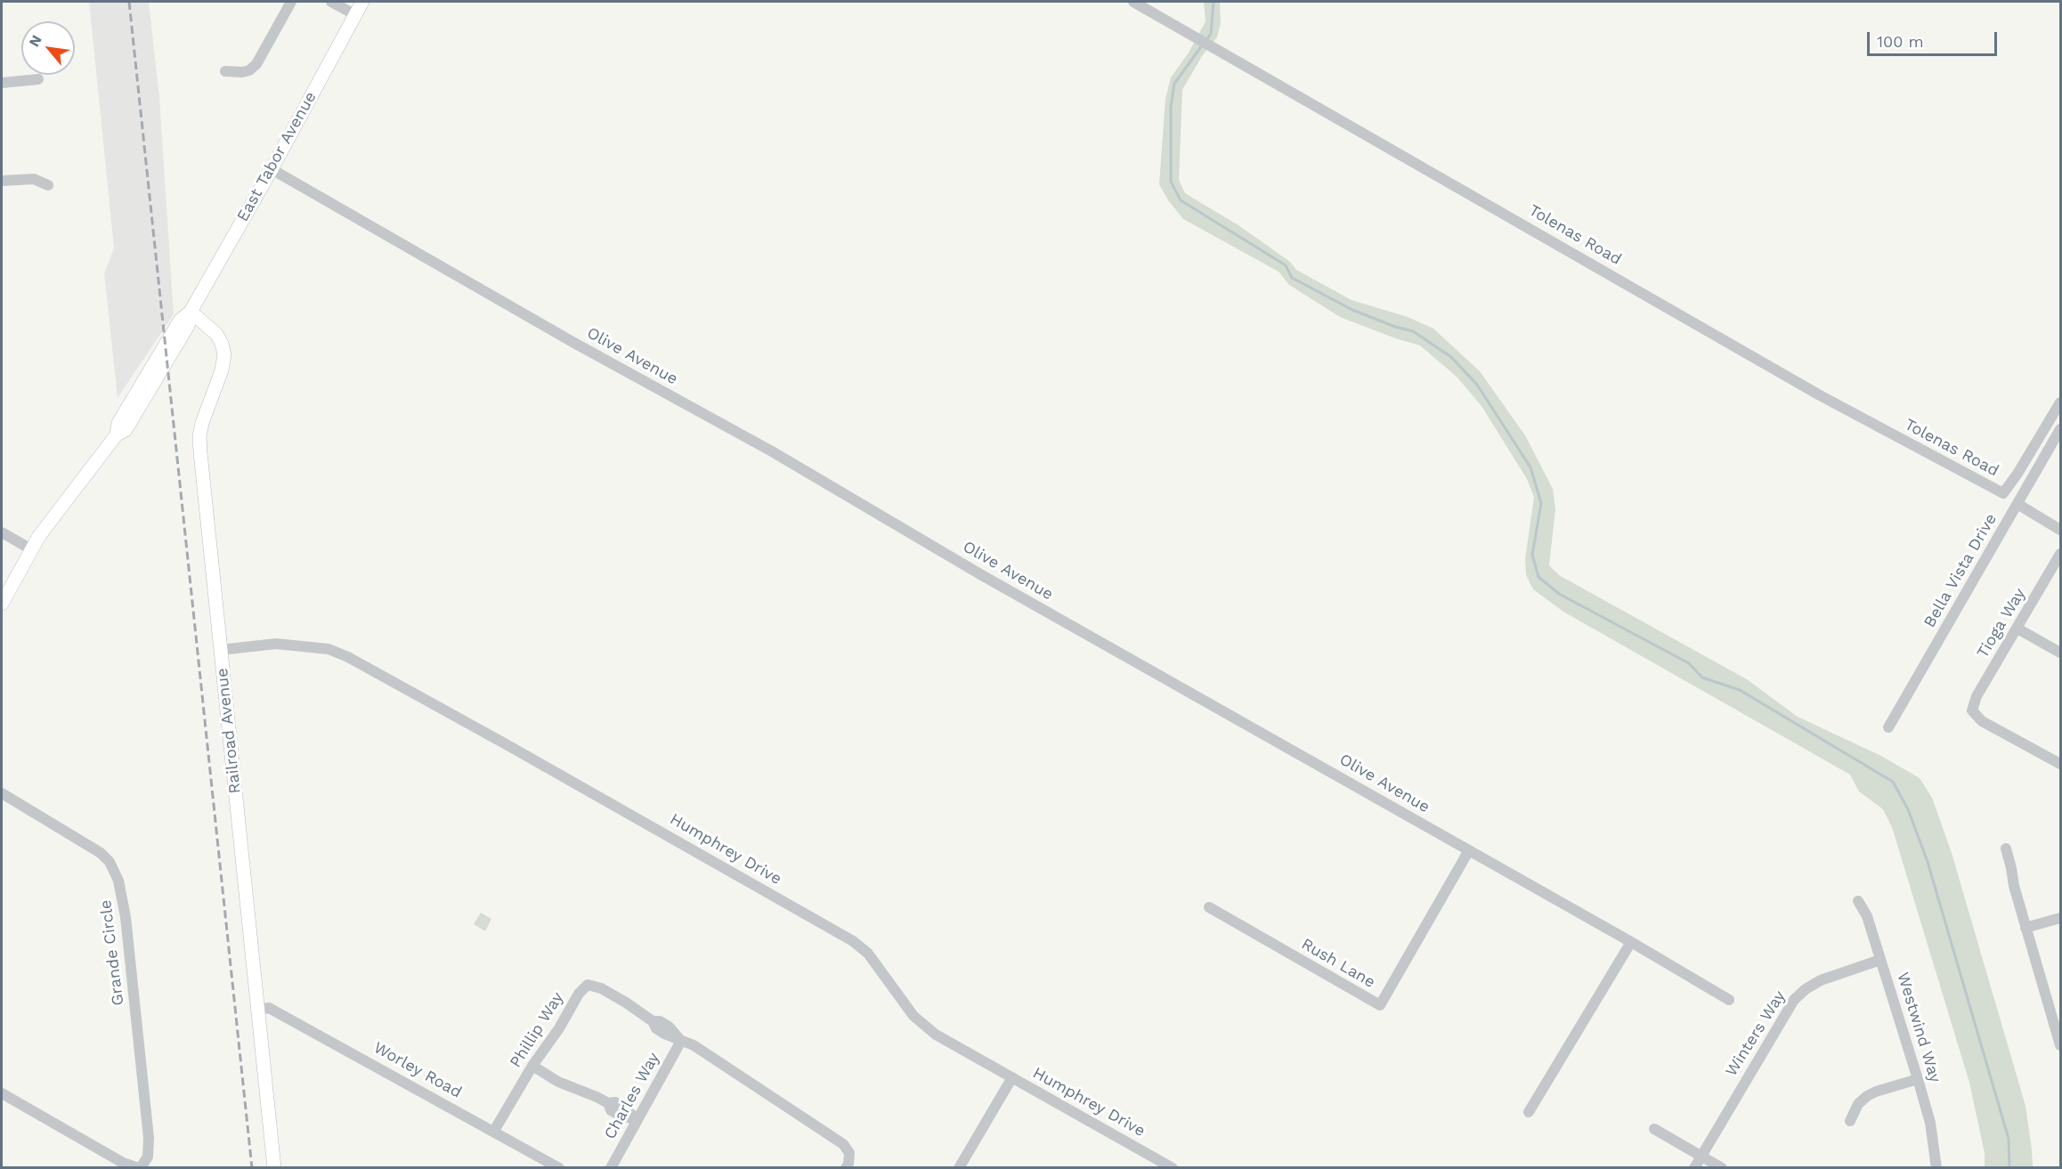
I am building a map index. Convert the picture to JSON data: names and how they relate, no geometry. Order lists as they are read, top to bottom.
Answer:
{
  "streets": {
    "main road": ["East Tabor Avenue", "Railroad Avenue"],
    "street": [
      "Tolenas Road",
      "Olive Avenue",
      "Bella Vista Drive",
      "Tioga Way",
      "Humphrey Drive",
      "Grande Circle",
      "Rush Lane",
      "Westwind Way",
      "Phillip Way",
      "Winters Way",
      "Worley Road",
      "Charles Way"
    ]
  },
  "crossings": [
    ["East Tabor Avenue", "Olive Avenue"],
    ["East Tabor Avenue", "Railroad Avenue"],
    ["Olive Avenue", "Rush Lane"],
    ["Railroad Avenue", "Humphrey Drive"],
    ["Railroad Avenue", "Worley Road"],
    ["Westwind Way", "Winters Way"],
    ["Phillip Way", "Worley Road"],
    ["Phillip Way", "Charles Way"]
  ],
  "scale_bar": "100 m",
  "north": "top left"
}
